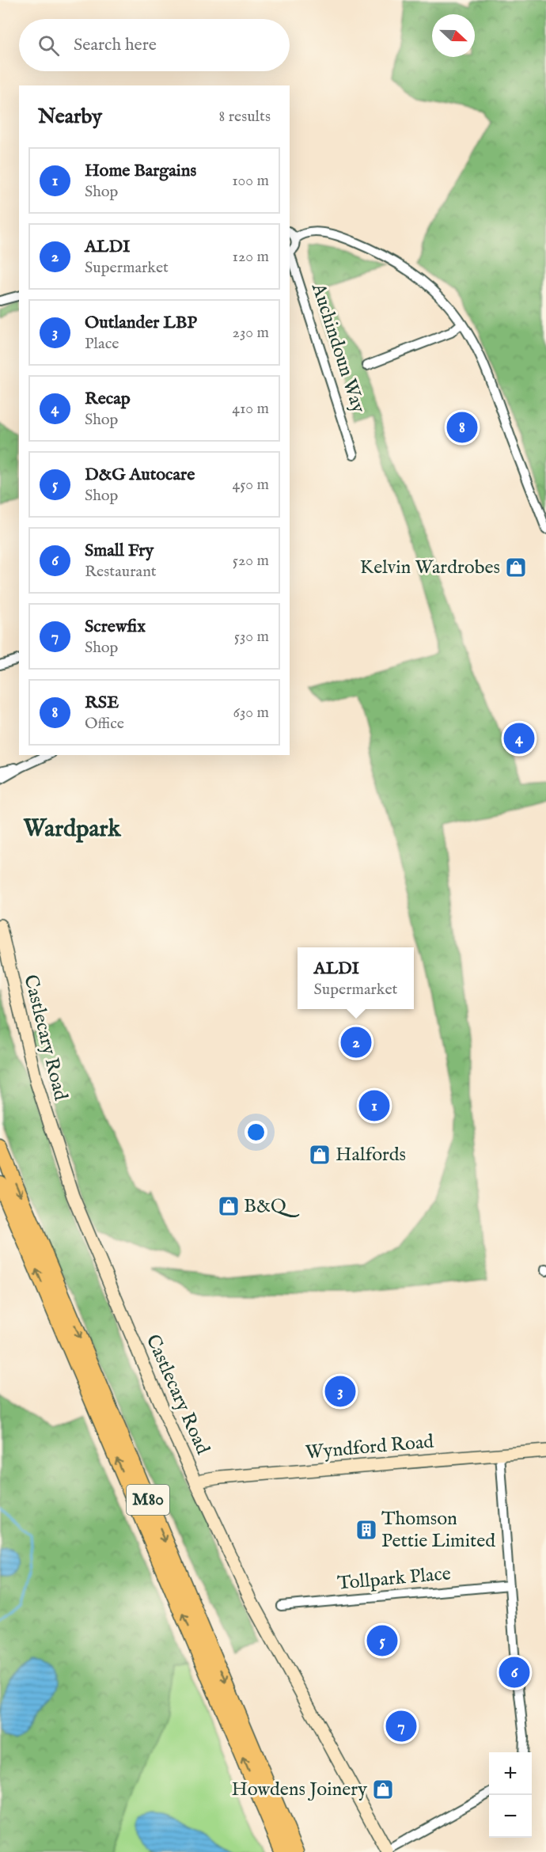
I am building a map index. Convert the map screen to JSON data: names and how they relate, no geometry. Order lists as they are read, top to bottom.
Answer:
{
  "streets": {
    "highway": ["M80"],
    "main road": ["Castlecary Road", "Wyndford Road"],
    "street": ["Auchindoun Way", "Tollpark Place"]
  },
  "crossings": [
    ["Castlecary Road", "Wyndford Road"]
  ],
  "districts": ["Wardpark"],
  "places": {
    "shop": [
      "Kelvin Wardrobes",
      "Halfords",
      "B&Q",
      "Howdens Joinery"
    ],
    "building": ["Thomson Pettie Limited"]
  },
  "north": "right",
  "page": {
    "search": "Search here",
    "heading": ["Nearby", "8 results"],
    "list": [
      {
        "mark": "1",
        "name": "Home Bargains",
        "note": "Shop",
        "value": "100 m"
      },
      {
        "mark": "2",
        "name": "ALDI",
        "note": "Supermarket",
        "value": "120 m"
      },
      {
        "mark": "3",
        "name": "Outlander LBP",
        "note": "Place",
        "value": "230 m"
      },
      {
        "mark": "4",
        "name": "Recap",
        "note": "Shop",
        "value": "410 m"
      },
      {
        "mark": "5",
        "name": "D&G Autocare",
        "note": "Shop",
        "value": "450 m"
      },
      {
        "mark": "6",
        "name": "Small Fry",
        "note": "Restaurant",
        "value": "520 m"
      },
      {
        "mark": "7",
        "name": "Screwfix",
        "note": "Shop",
        "value": "530 m"
      },
      {
        "mark": "8",
        "name": "RSE",
        "note": "Office",
        "value": "630 m"
      }
    ],
    "pins": [
      "8",
      "4",
      "2",
      "1",
      "3",
      "5",
      "6",
      "7"
    ],
    "popup": ["ALDI", "Supermarket"],
    "map_buttons": ["+", "−"]
  }
}
